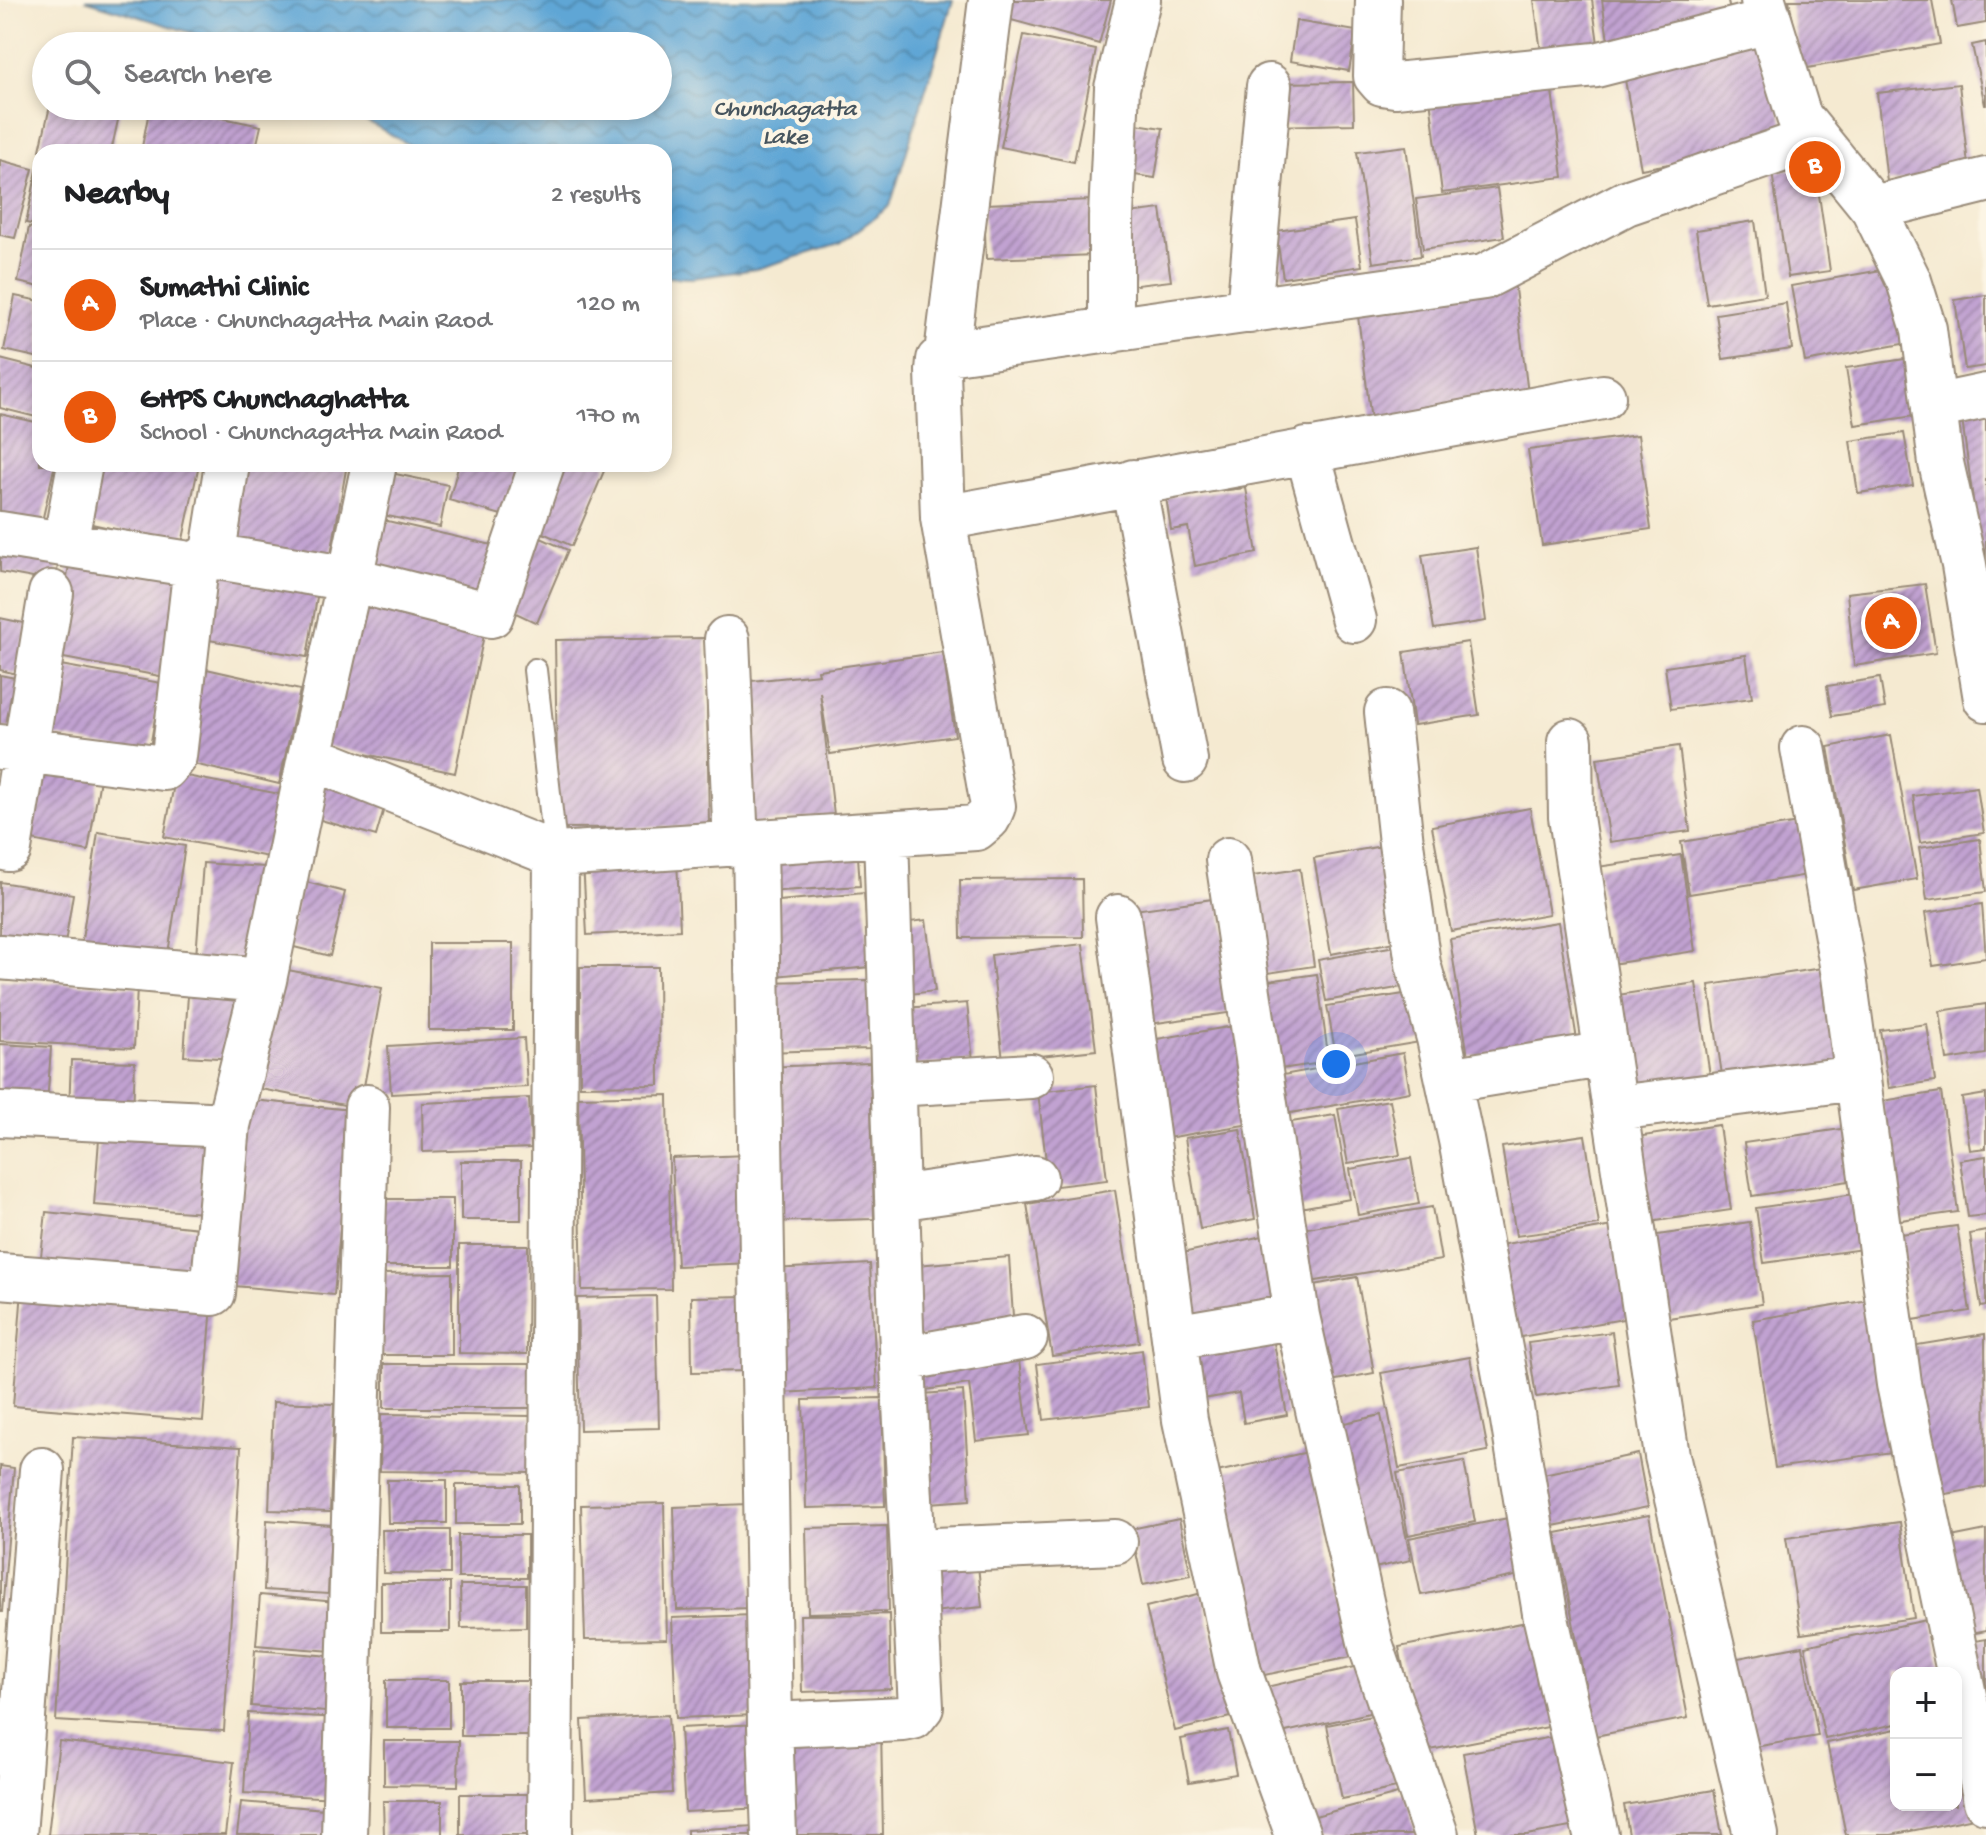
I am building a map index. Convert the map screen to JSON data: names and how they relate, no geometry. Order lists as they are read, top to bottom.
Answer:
{
  "water": ["Chunchagatta Lake"],
  "page": {
    "search": "Search here",
    "pins": ["B", "A"],
    "heading": ["Nearby", "2 results"],
    "list": [
      {
        "mark": "A",
        "name": "Sumathi Clinic",
        "note": "Place · Chunchagatta Main Raod",
        "value": "120 m"
      },
      {
        "mark": "B",
        "name": "GHPS Chunchaghatta",
        "note": "School · Chunchagatta Main Raod",
        "value": "170 m"
      }
    ],
    "map_buttons": ["+", "−"]
  }
}
